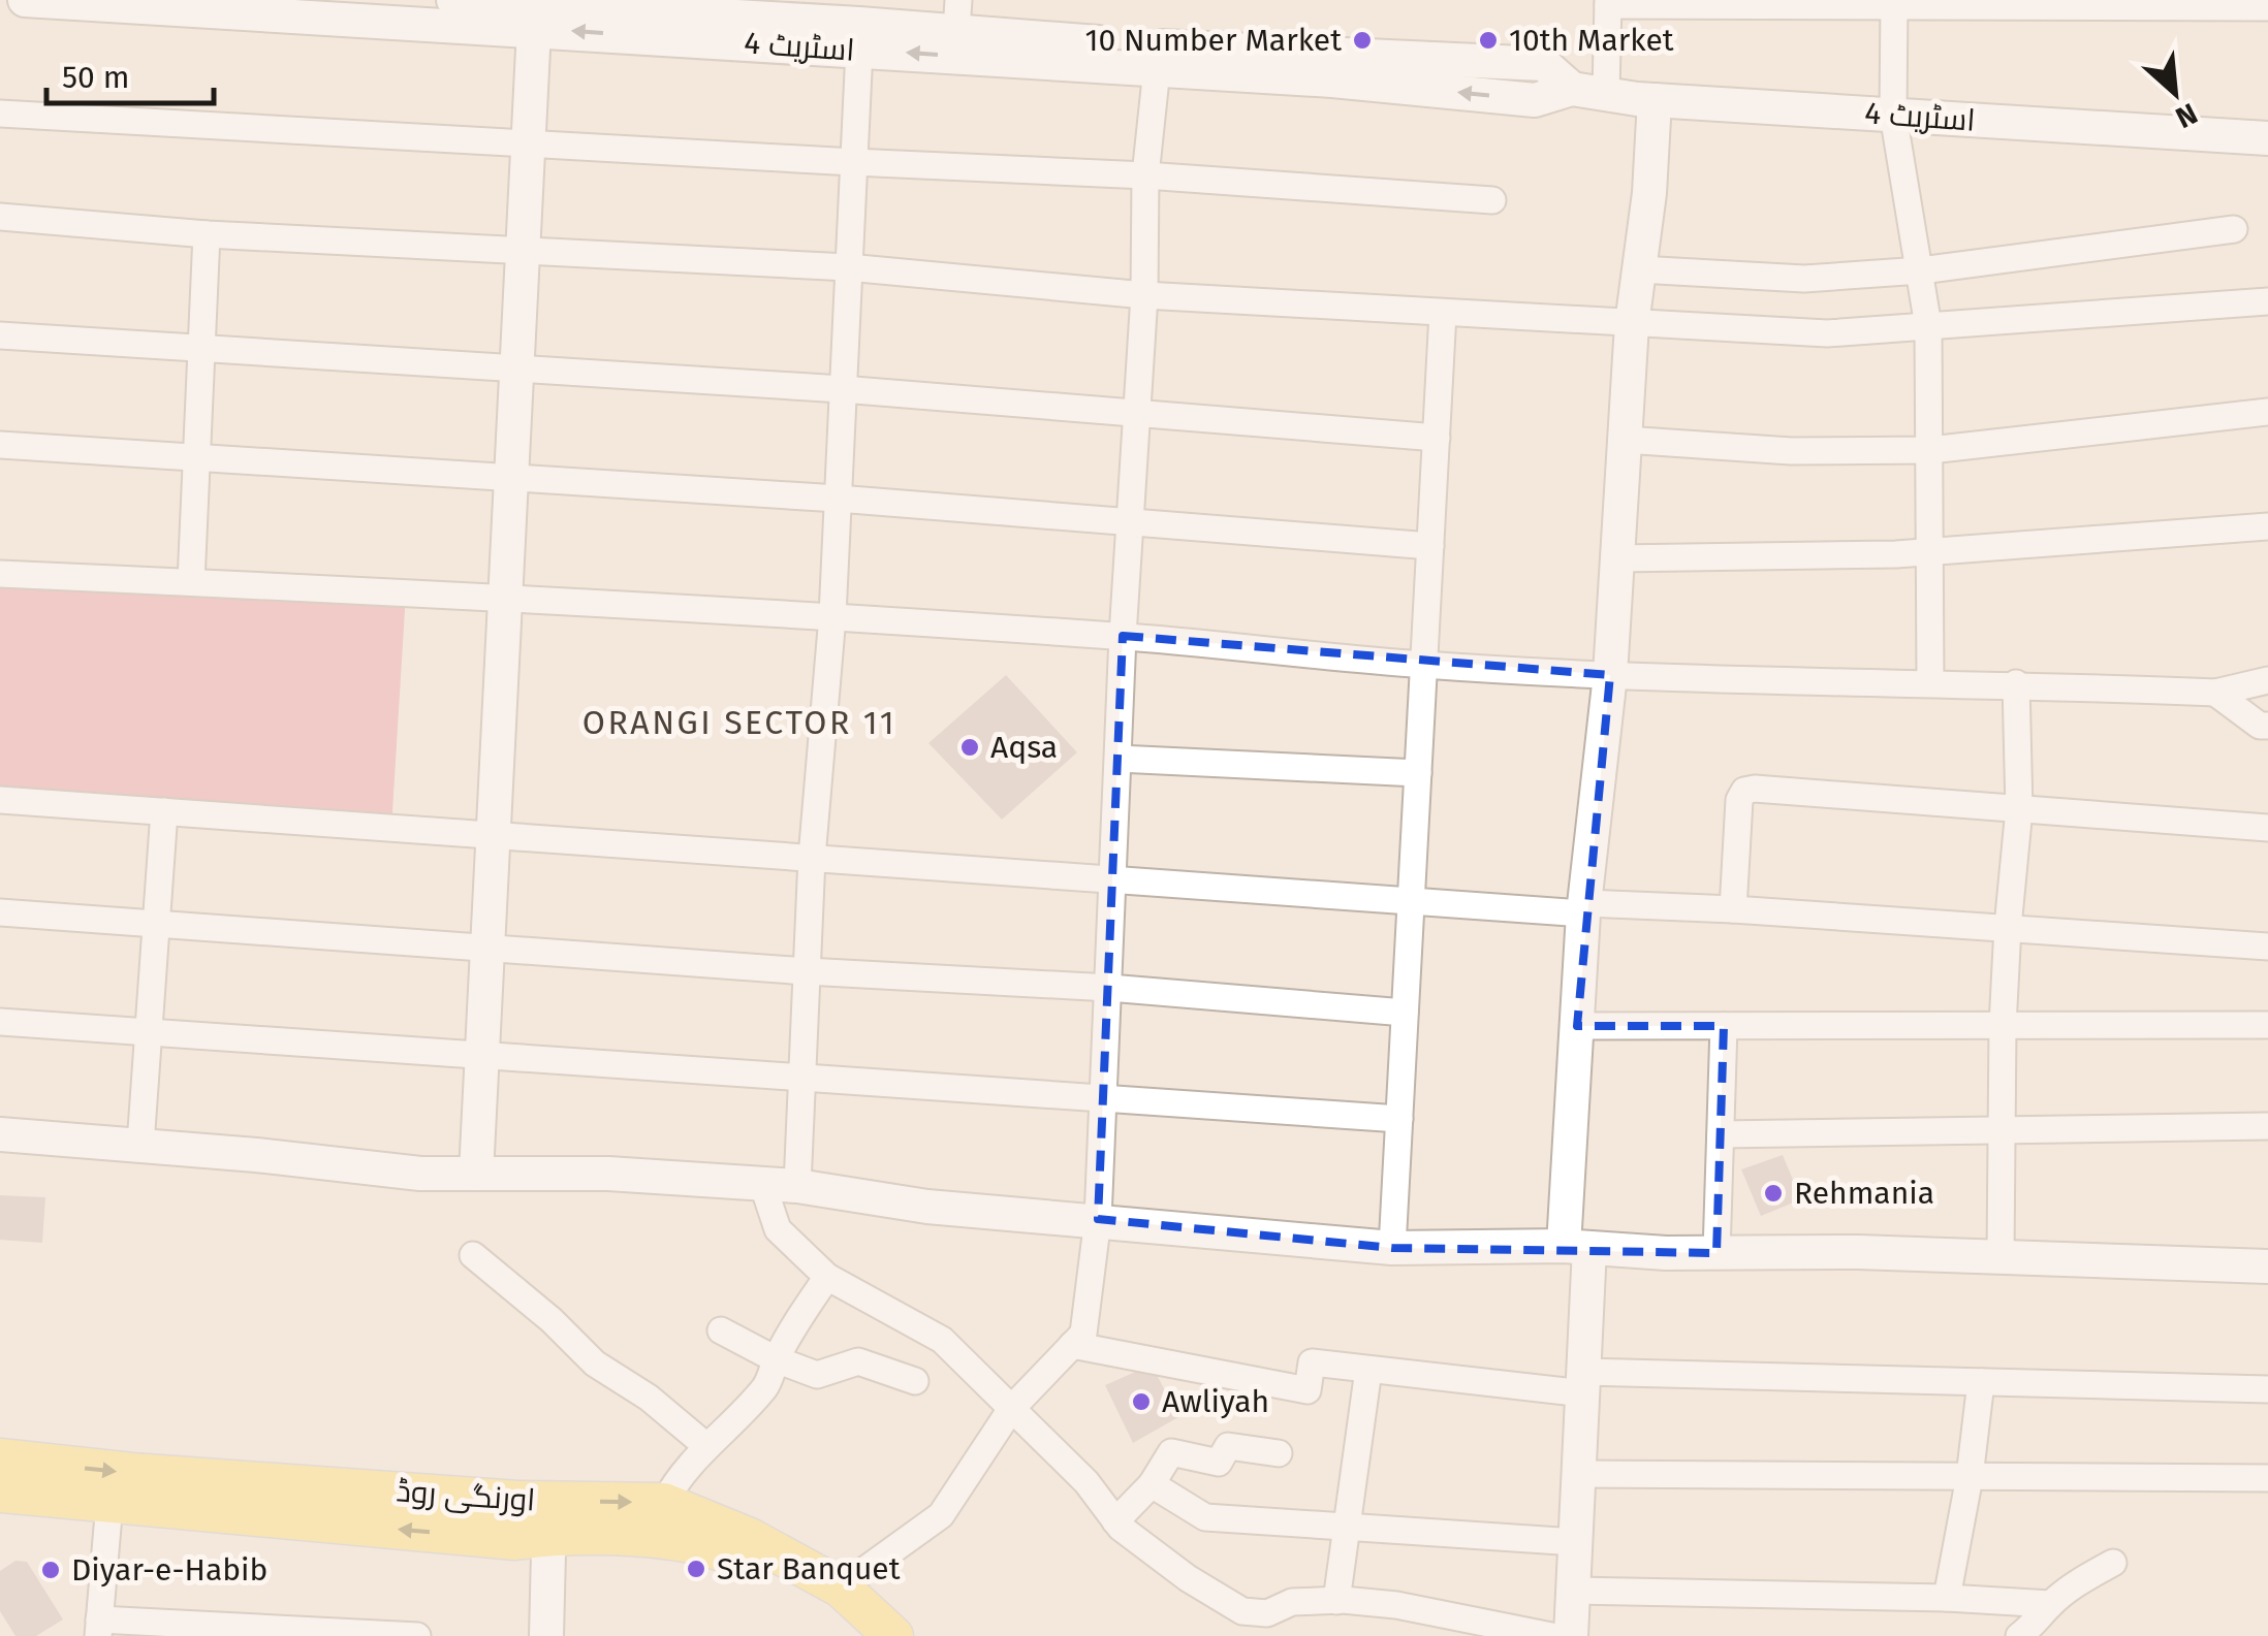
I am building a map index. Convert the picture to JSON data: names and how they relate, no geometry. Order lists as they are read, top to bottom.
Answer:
{
  "streets": {
    "main road": ["اورنگی روڈ"],
    "street": ["اسٹریٹ 4"]
  },
  "districts": ["ORANGI SECTOR 11"],
  "places": [
    "10 Number Market",
    "10th Market",
    "Aqsa",
    "Rehmania",
    "Awliyah",
    "Star Banquet",
    "Diyar-e-Habib"
  ],
  "scale_bar": "50 m",
  "north": "bottom right"
}
